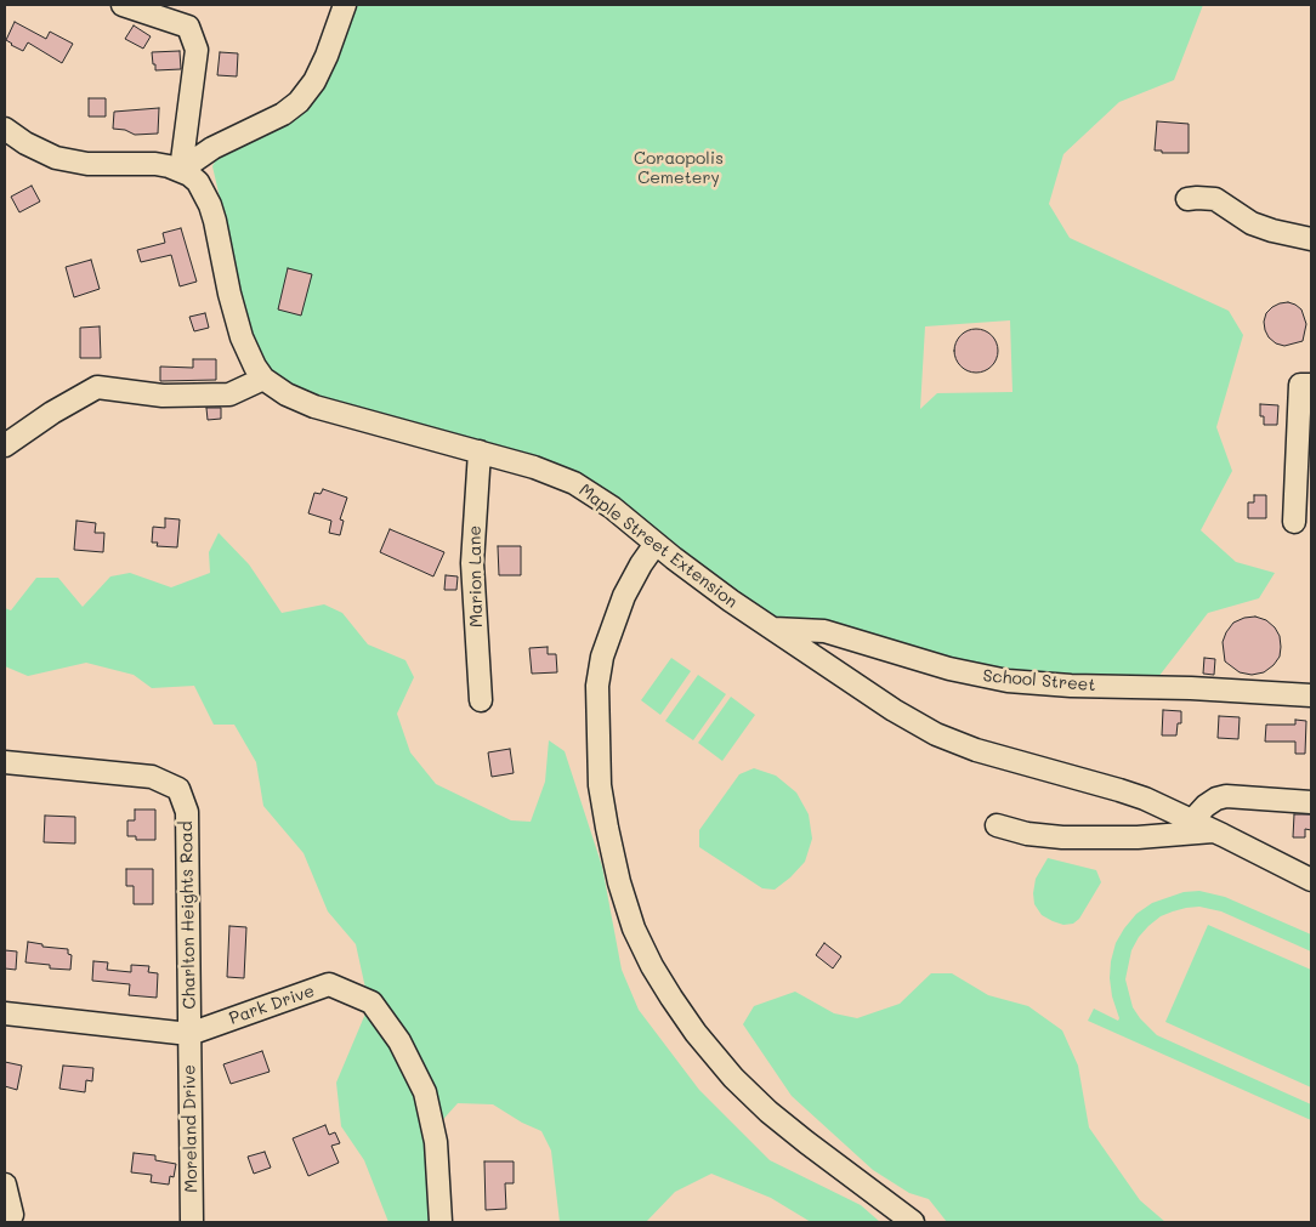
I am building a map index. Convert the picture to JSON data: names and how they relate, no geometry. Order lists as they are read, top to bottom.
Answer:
{
  "streets": {
    "street": [
      "Maple Street Extension",
      "Marion Lane",
      "School Street",
      "Charlton Heights Road",
      "Park Drive",
      "Moreland Drive"
    ]
  },
  "crossings": [
    ["Maple Street Extension", "Marion Lane"],
    ["Maple Street Extension", "School Street"],
    ["Charlton Heights Road", "Park Drive"],
    ["Charlton Heights Road", "Moreland Drive"],
    ["Park Drive", "Moreland Drive"]
  ],
  "parks": ["Coraopolis Cemetery"]
}
